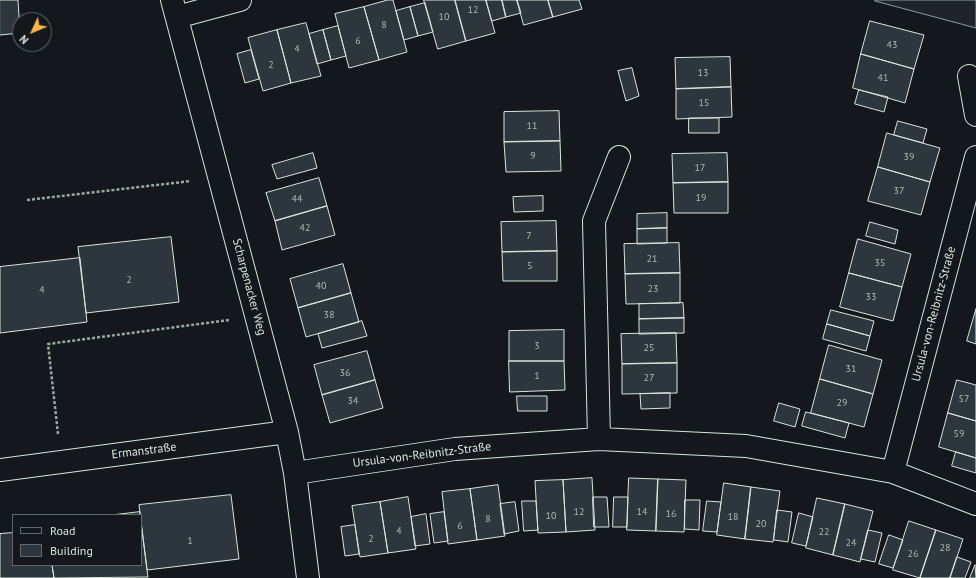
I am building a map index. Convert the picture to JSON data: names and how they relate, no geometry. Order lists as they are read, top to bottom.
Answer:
{
  "streets": {
    "street": ["Scharpenacker Weg", "Ursula-von-Reibnitz-Straße", "Ermanstraße"]
  },
  "crossings": [
    ["Scharpenacker Weg", "Ursula-von-Reibnitz-Straße"],
    ["Scharpenacker Weg", "Ermanstraße"]
  ],
  "house_numbers": [
    "12",
    "10",
    "8",
    "6",
    "43",
    "4",
    "2",
    "13",
    "41",
    "15",
    "11",
    "9",
    "39",
    "17",
    "37",
    "19",
    "44",
    "42",
    "7",
    "21",
    "35",
    "5",
    "2",
    "40",
    "23",
    "4",
    "33",
    "38",
    "3",
    "25",
    "31",
    "36",
    "1",
    "27",
    "57",
    "34",
    "29",
    "59",
    "12",
    "14",
    "16",
    "10",
    "18",
    "8",
    "20",
    "6",
    "4",
    "22",
    "2",
    "1",
    "24",
    "28",
    "26"
  ],
  "legend": ["Road", "Building"],
  "north": "bottom left"
}
